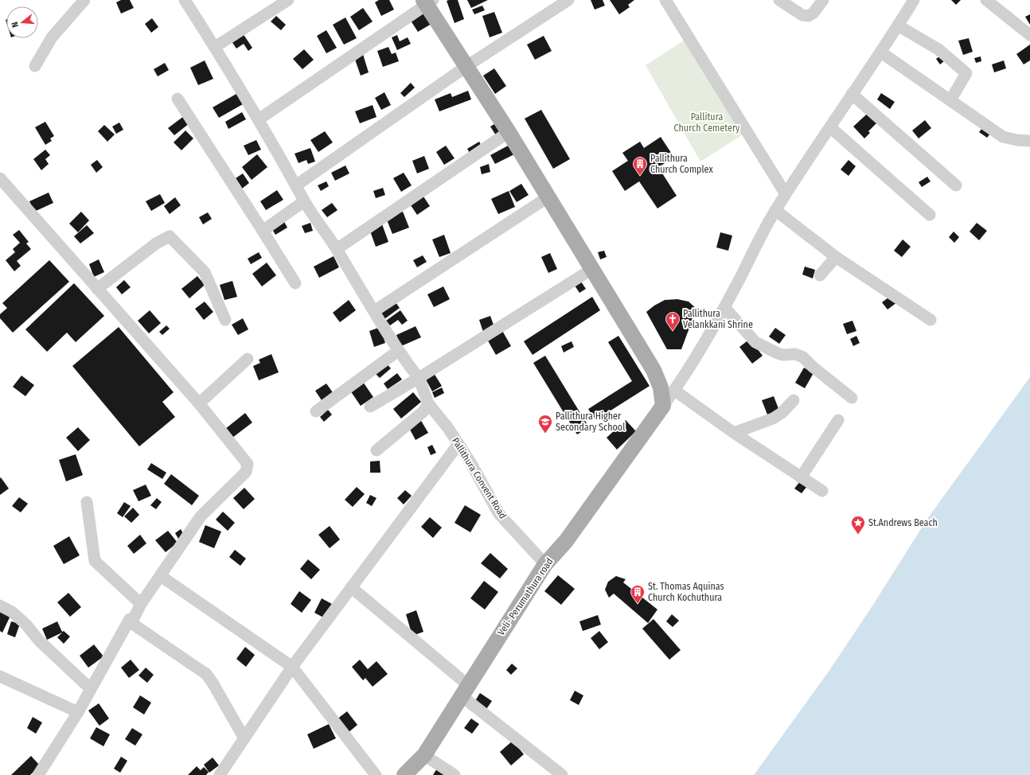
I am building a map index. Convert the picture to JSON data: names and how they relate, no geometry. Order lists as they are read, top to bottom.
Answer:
{
  "streets": {
    "main road": ["Veli- Perumathura road"],
    "street": ["Pallithura Convent Road"]
  },
  "crossings": [
    ["Pallithura Convent Road", "Veli- Perumathura road"]
  ],
  "parks": ["Pallitura Church Cemetery"],
  "places": {
    "building": ["Pallithura Church Complex", "St. Thomas Aquinas Church Kochuthura"],
    "church": ["Pallithura Velankkani Shrine"],
    "school or university": ["Pallithura Higher Secondary School"],
    "place": ["St.Andrews Beach"]
  },
  "north": "left"
}
